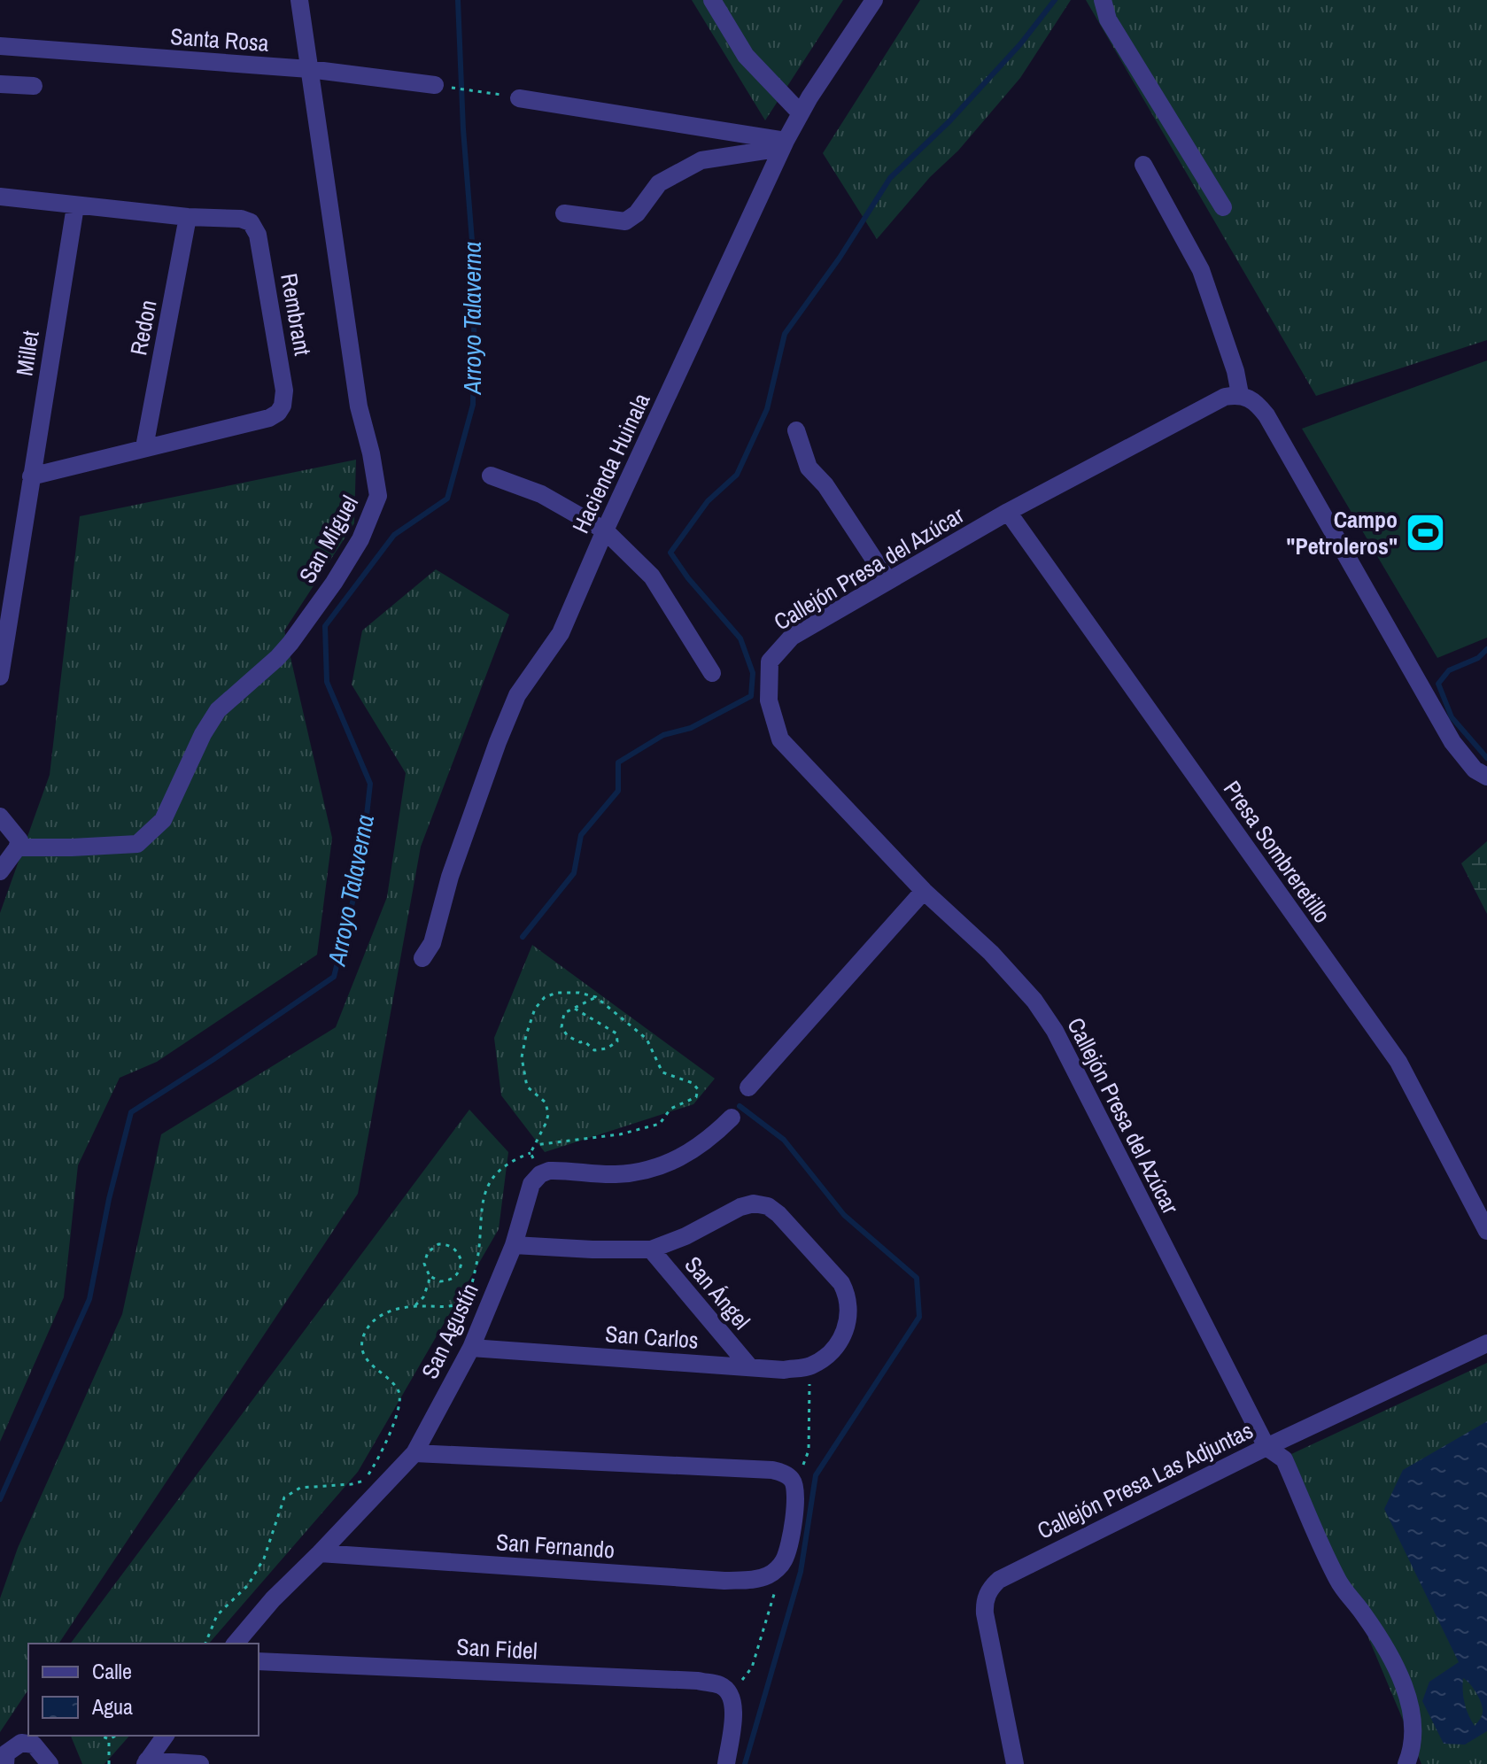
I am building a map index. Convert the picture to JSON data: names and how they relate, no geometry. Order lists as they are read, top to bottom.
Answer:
{
  "streets": {
    "street": [
      "Santa Rosa",
      "Rembrant",
      "Redon",
      "Millet",
      "Hacienda Huinala",
      "San Miguel",
      "Callejón Presa del Azúcar",
      "Presa Sombreretillo",
      "San Ángel",
      "San Agustín",
      "San Carlos",
      "Callejón Presa Las Adjuntas",
      "San Fernando",
      "San Fidel"
    ]
  },
  "crossings": [
    ["Santa Rosa", "San Miguel"],
    ["Rembrant", "Redon"],
    ["Rembrant", "Millet"],
    ["Callejón Presa del Azúcar", "Presa Sombreretillo"],
    ["Callejón Presa del Azúcar", "Callejón Presa Las Adjuntas"],
    ["San Ángel", "San Carlos"],
    ["San Agustín", "San Carlos"],
    ["San Agustín", "San Fernando"]
  ],
  "water": ["Arroyo Talaverna"],
  "places": {
    "sports": ["Campo \"Petroleros\""]
  },
  "legend": ["Calle", "Agua"]
}
